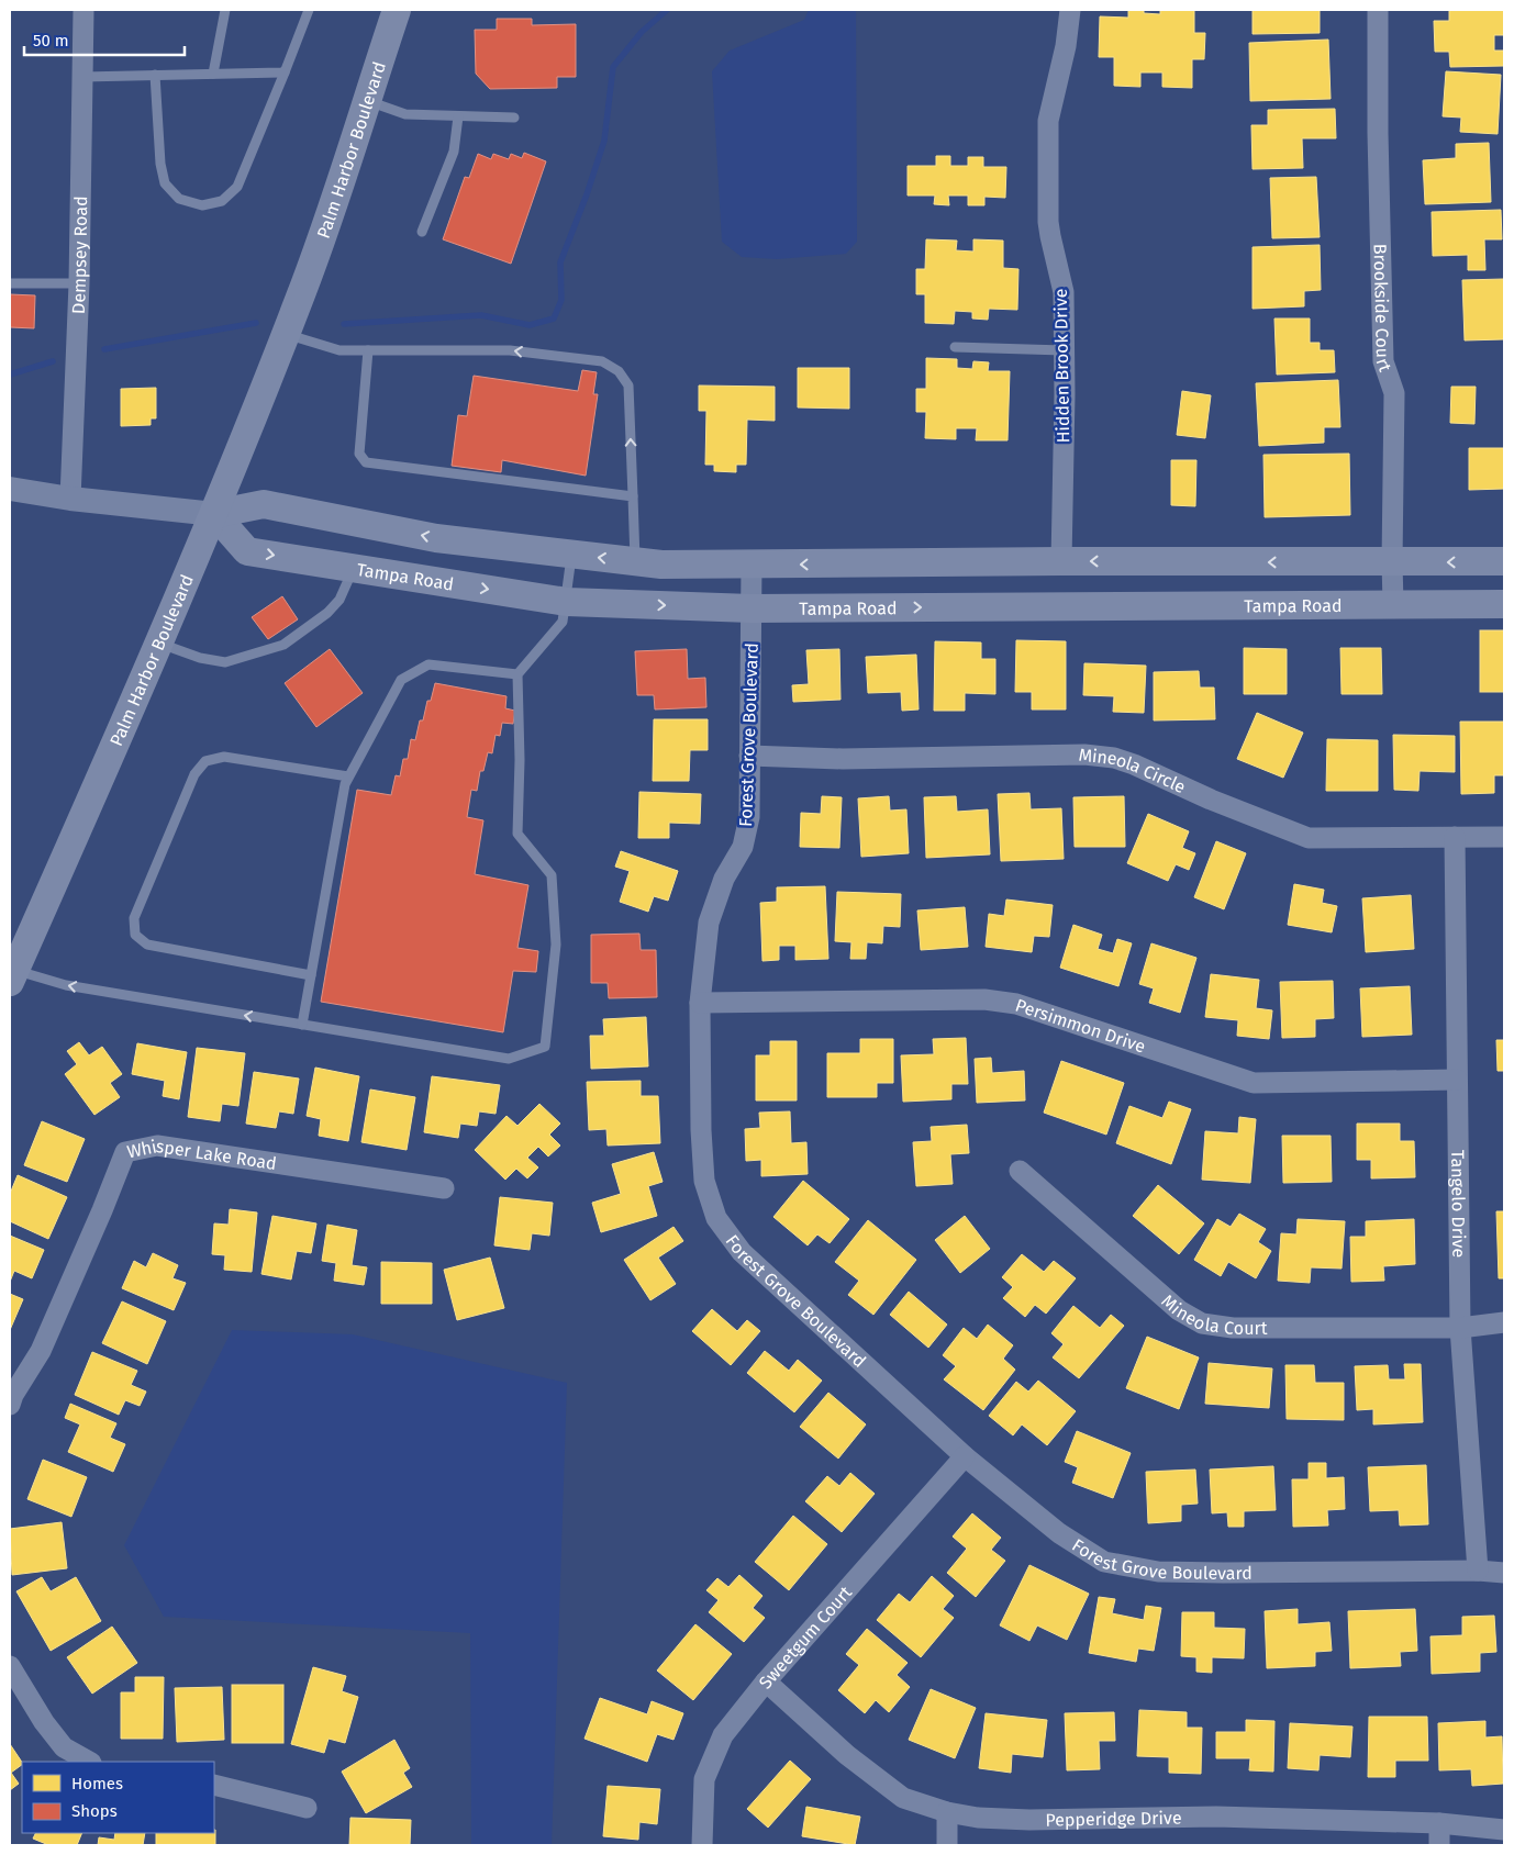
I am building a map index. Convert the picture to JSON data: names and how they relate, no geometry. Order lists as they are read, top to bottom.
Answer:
{
  "streets": {
    "main road": ["Palm Harbor Boulevard", "Tampa Road"],
    "street": [
      "Dempsey Road",
      "Brookside Court",
      "Hidden Brook Drive",
      "Forest Grove Boulevard",
      "Mineola Circle",
      "Persimmon Drive",
      "Whisper Lake Road",
      "Tangelo Drive",
      "Mineola Court",
      "Sweetgum Court",
      "Pepperidge Drive"
    ]
  },
  "crossings": [
    ["Palm Harbor Boulevard", "Tampa Road"],
    ["Brookside Court", "Tampa Road"],
    ["Tampa Road", "Forest Grove Boulevard"],
    ["Forest Grove Boulevard", "Mineola Circle"],
    ["Forest Grove Boulevard", "Persimmon Drive"],
    ["Forest Grove Boulevard", "Tangelo Drive"],
    ["Forest Grove Boulevard", "Sweetgum Court"],
    ["Mineola Circle", "Tangelo Drive"],
    ["Persimmon Drive", "Tangelo Drive"],
    ["Tangelo Drive", "Mineola Court"],
    ["Sweetgum Court", "Pepperidge Drive"]
  ],
  "legend": ["Homes", "Shops"],
  "scale_bar": "50 m"
}
